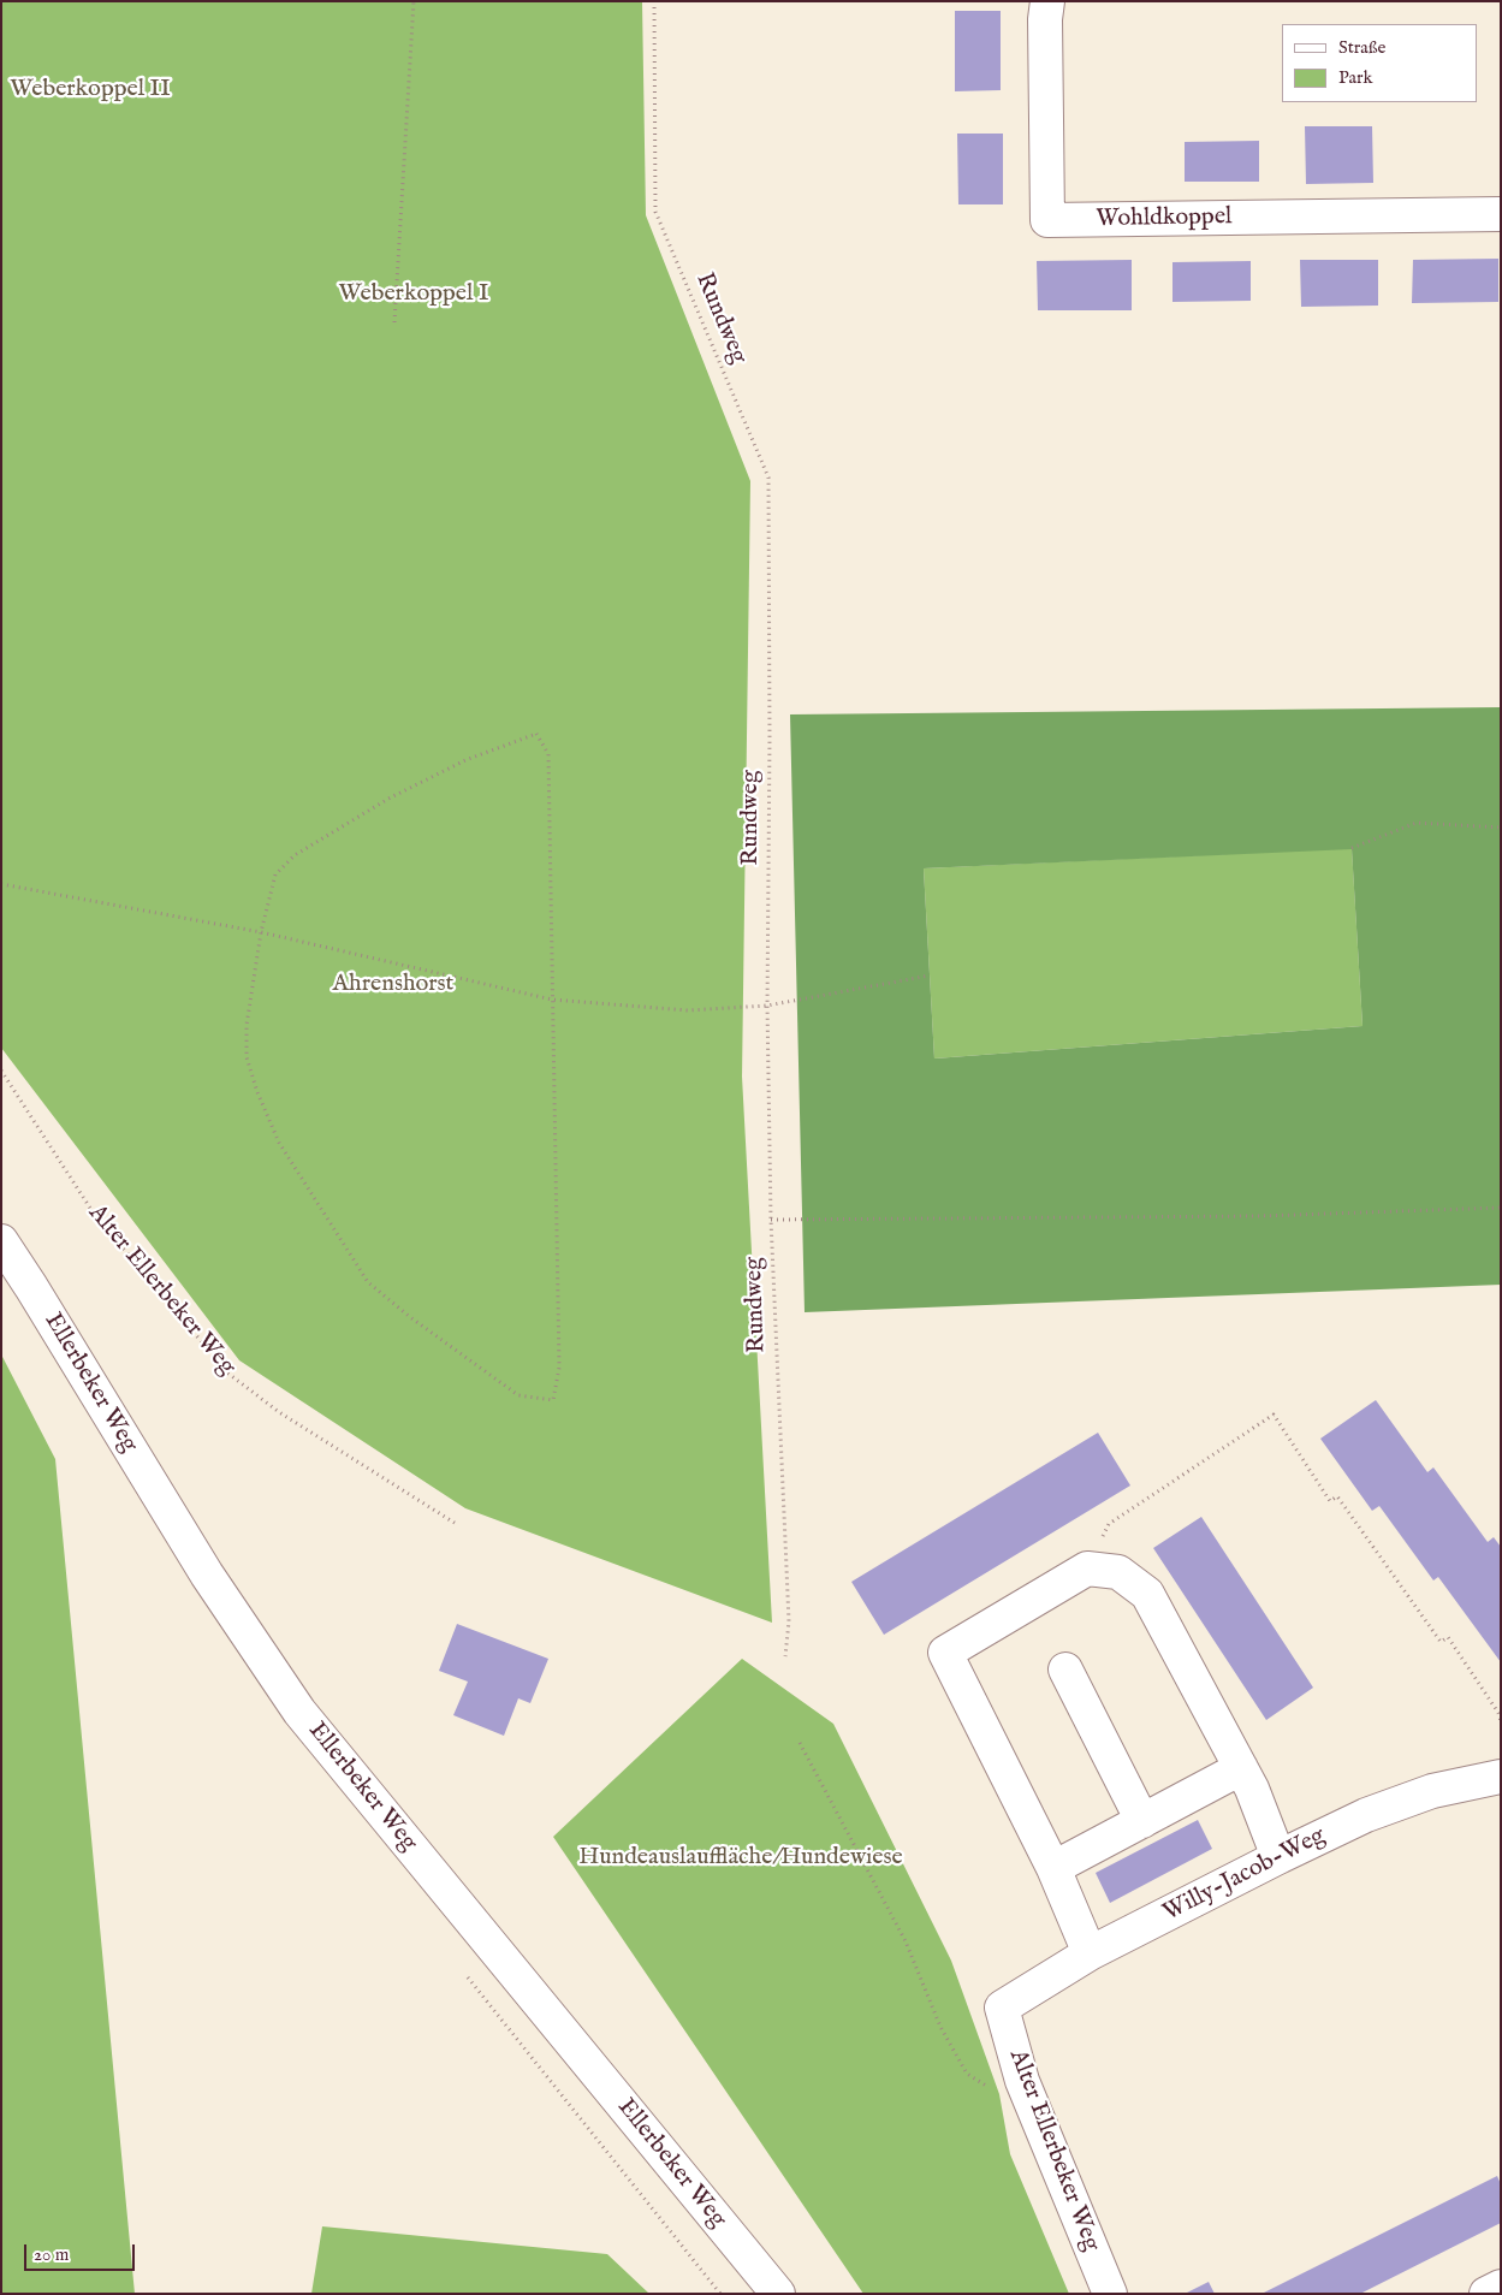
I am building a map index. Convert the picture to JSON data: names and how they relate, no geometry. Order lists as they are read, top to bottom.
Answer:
{
  "streets": {
    "street": [
      "Wohldkoppel",
      "Alter Ellerbeker Weg",
      "Ellerbeker Weg",
      "Willy-Jacob-Weg"
    ],
    "path": ["Rundweg"]
  },
  "crossings": [
    ["Alter Ellerbeker Weg", "Willy-Jacob-Weg"]
  ],
  "parks": [
    "Weberkoppel II",
    "Weberkoppel I",
    "Ahrenshorst",
    "Hundeauslauffläche/Hundewiese"
  ],
  "legend": ["Straße", "Park"],
  "scale_bar": "20 m"
}
